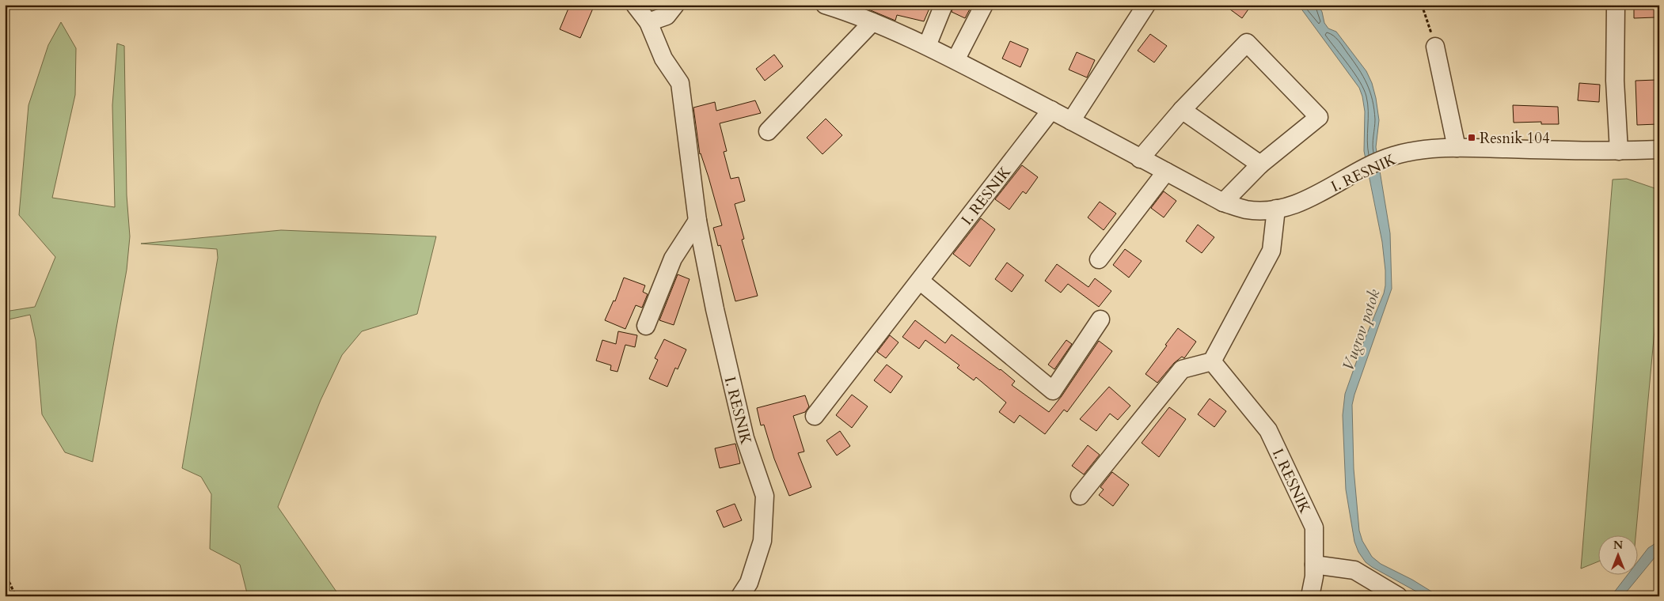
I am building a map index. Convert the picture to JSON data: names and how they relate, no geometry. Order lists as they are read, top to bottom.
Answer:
{
  "streets": {
    "street": ["I. RESNIK"]
  },
  "water": ["Vugrov potok"],
  "places": {
    "transit": ["Resnik 104"]
  },
  "north": "top"
}
